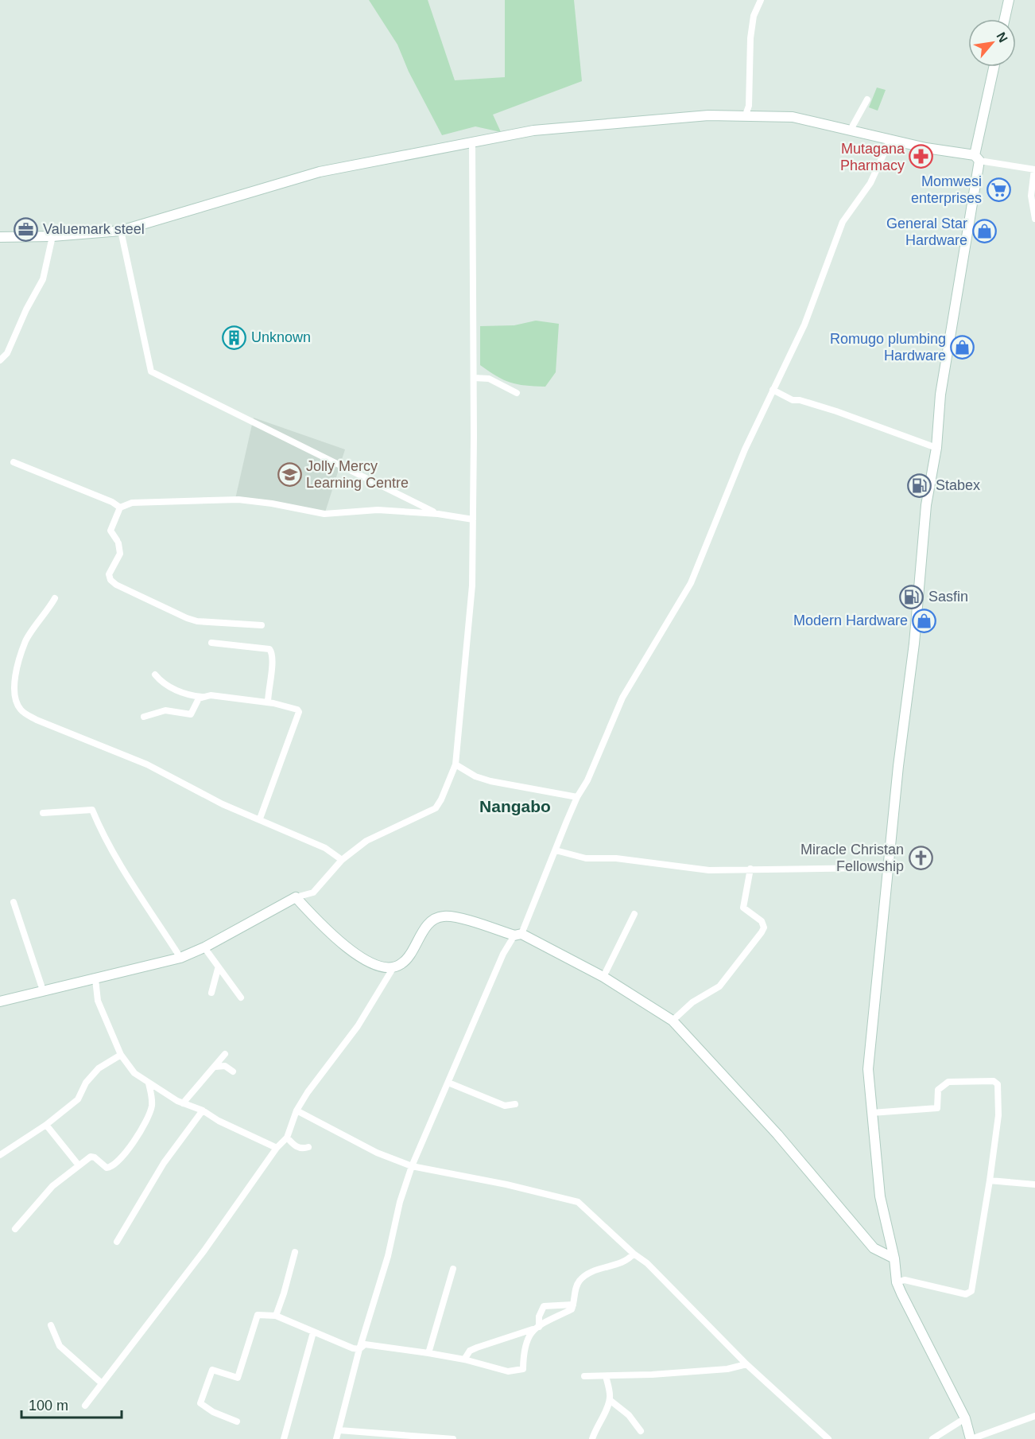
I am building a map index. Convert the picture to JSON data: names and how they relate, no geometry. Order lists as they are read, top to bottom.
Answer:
{
  "districts": ["Nangabo"],
  "places": {
    "pharmacy": ["Mutagana Pharmacy"],
    "supermarket": ["Momwesi enterprises"],
    "office": ["Valuemark steel"],
    "shop": ["General Star Hardware", "Romugo plumbing Hardware", "Modern Hardware"],
    "building": ["Unknown"],
    "school or university": ["Jolly Mercy Learning Centre"],
    "fuel station": ["Stabex", "Sasfin"],
    "church": ["Miracle Christan Fellowship"]
  },
  "scale_bar": "100 m",
  "north": "top right"
}
